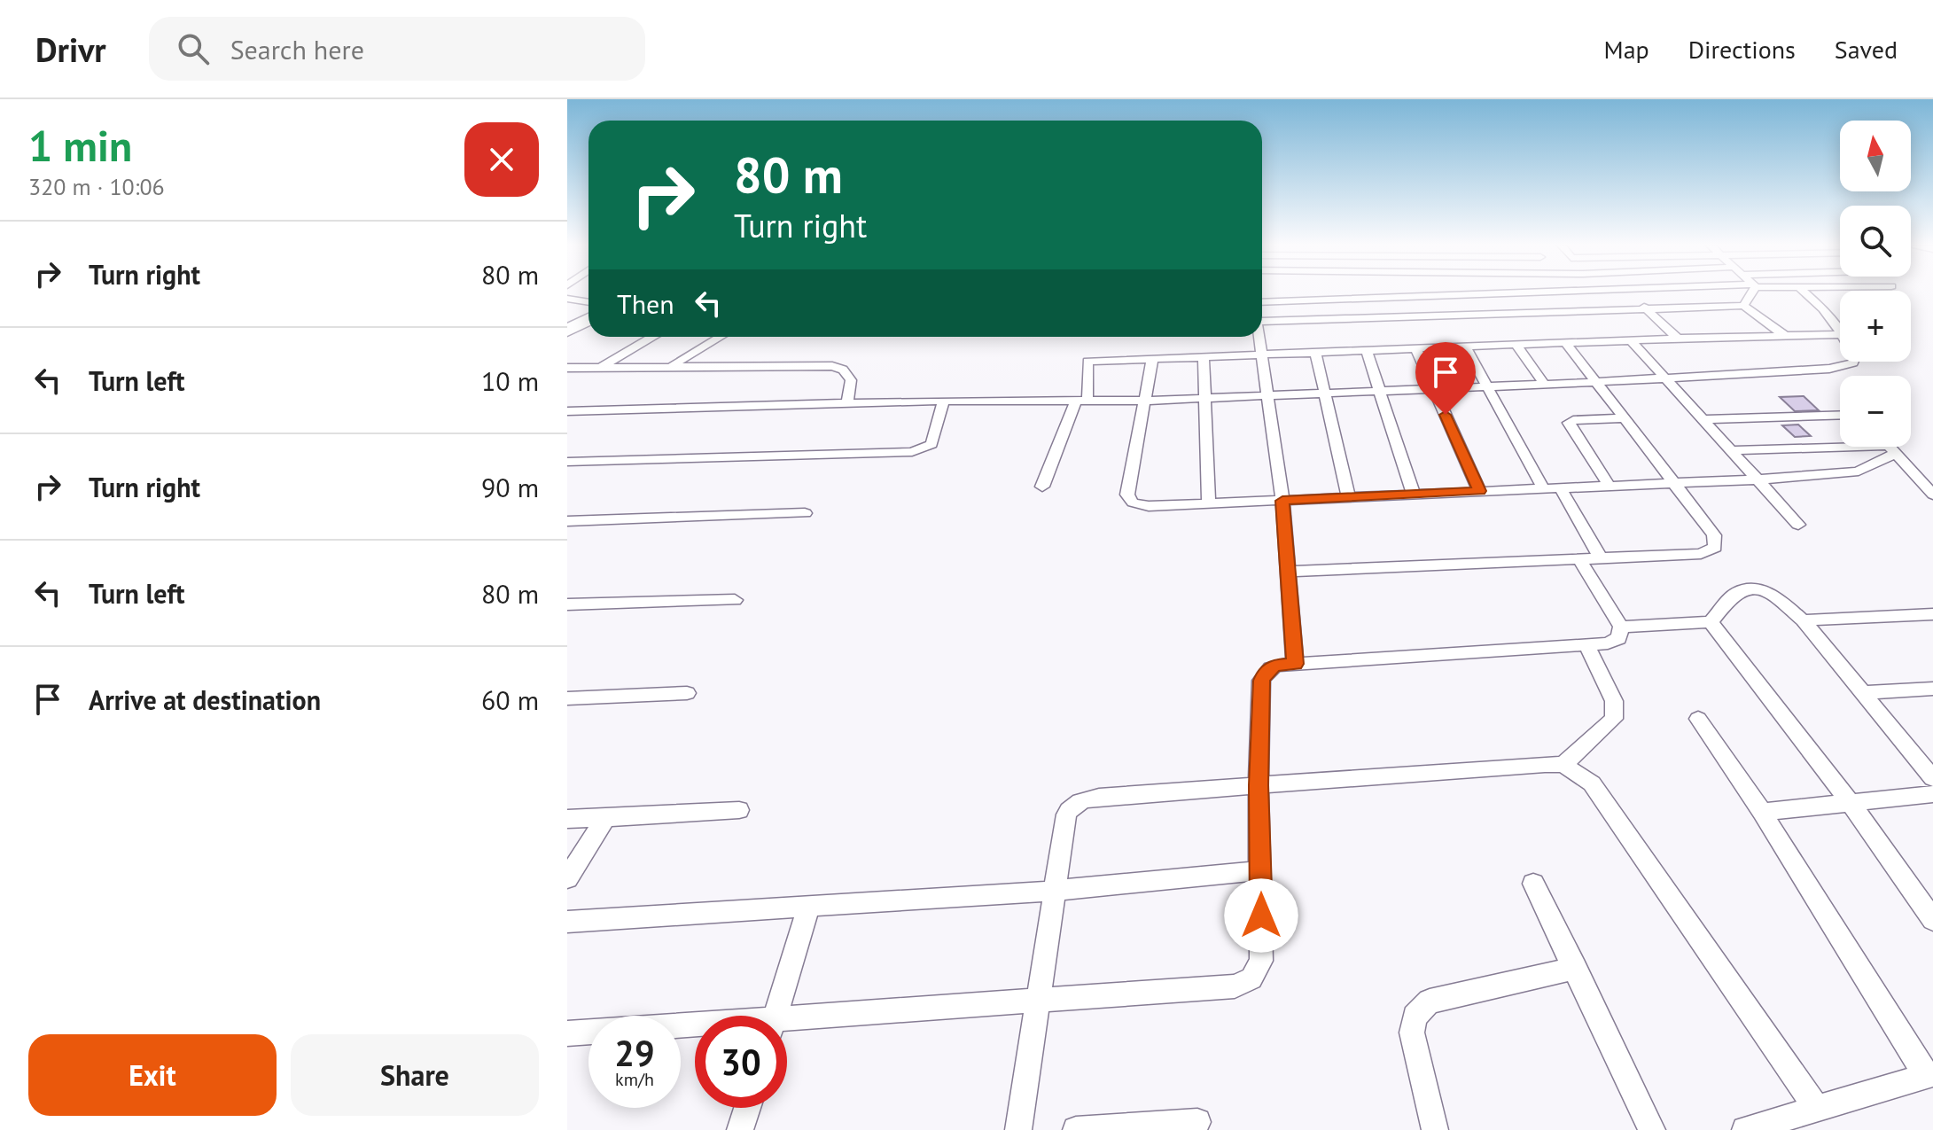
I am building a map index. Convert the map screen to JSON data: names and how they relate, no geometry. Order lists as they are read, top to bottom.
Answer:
{
  "north": "top",
  "page": {
    "header": "Drivr",
    "search": "Search here",
    "nav": ["Map", "Directions", "Saved"],
    "heading": ["1 min", "320 m · 10:06"],
    "map_buttons": ["+", "−"],
    "turn": ["80 m", "Turn right"],
    "list": [
      {
        "name": "Turn right",
        "value": "80 m"
      },
      {
        "name": "Turn left",
        "value": "10 m"
      },
      {
        "name": "Turn right",
        "value": "90 m"
      },
      {
        "name": "Turn left",
        "value": "80 m"
      },
      {
        "name": "Arrive at destination",
        "value": "60 m"
      }
    ],
    "then": "Then",
    "speed": "29 km/h",
    "limit": "30",
    "buttons": ["Exit", "Share"]
  }
}
